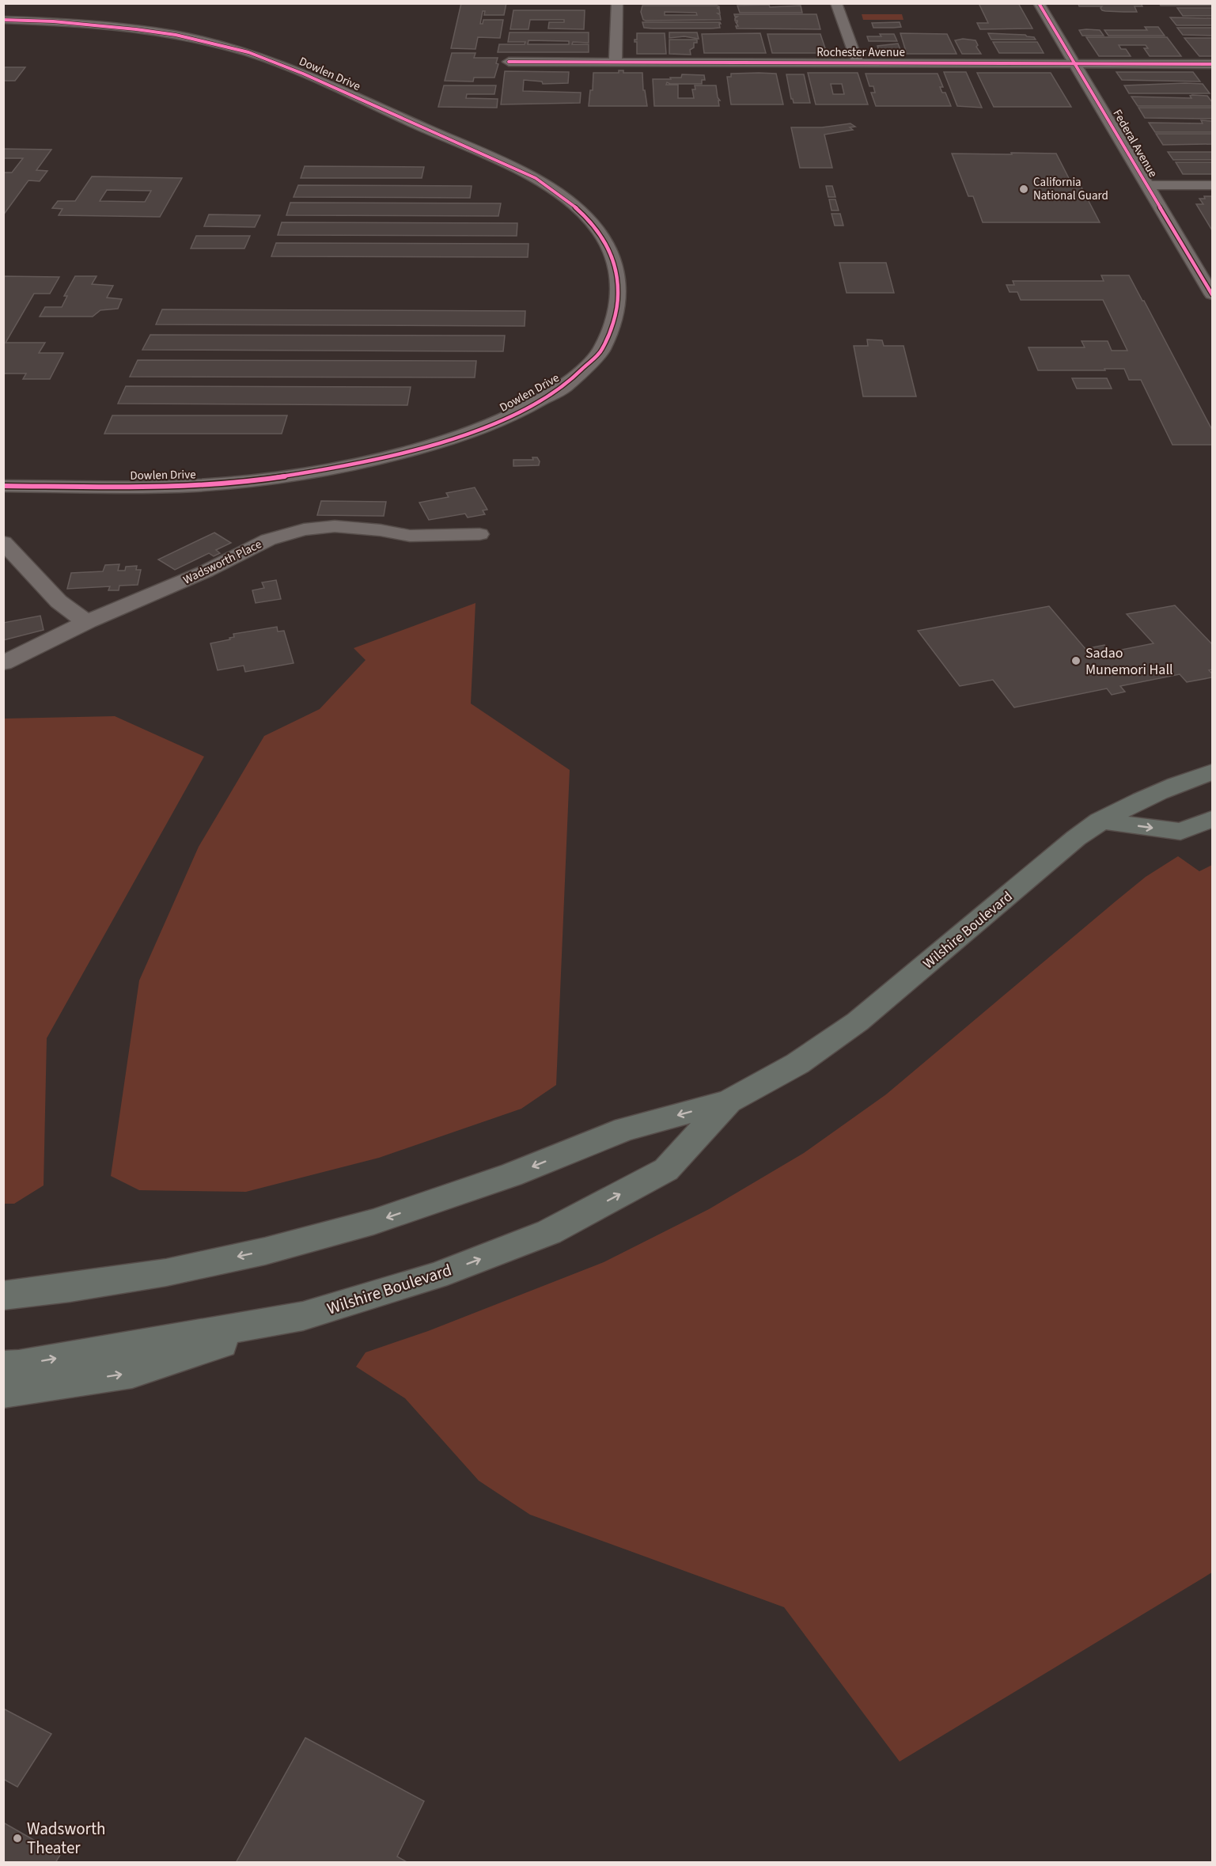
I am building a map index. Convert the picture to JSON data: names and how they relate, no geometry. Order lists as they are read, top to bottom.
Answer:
{
  "streets": {
    "main road": ["Wilshire Boulevard"],
    "street": [
      "Rochester Avenue",
      "Dowlen Drive",
      "Federal Avenue",
      "Wadsworth Place"
    ]
  },
  "crossings": [
    ["Rochester Avenue", "Federal Avenue"]
  ],
  "places": ["California National Guard", "Sadao Munemori Hall", "Wadsworth Theater"]
}
